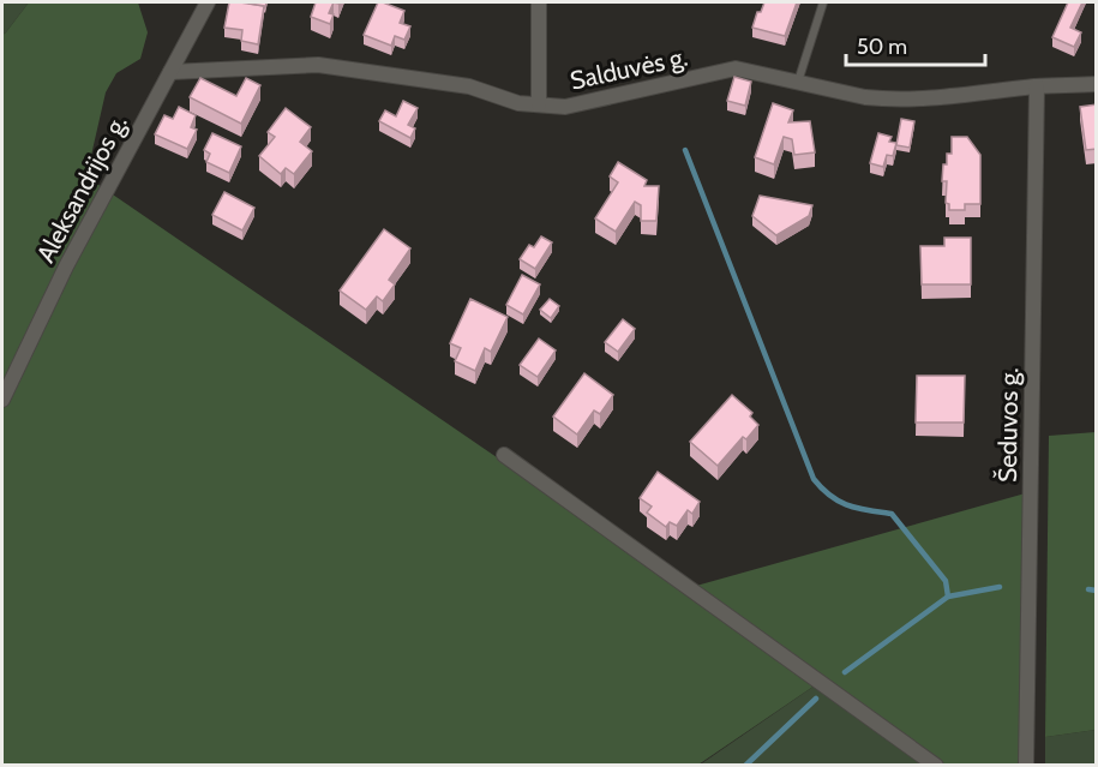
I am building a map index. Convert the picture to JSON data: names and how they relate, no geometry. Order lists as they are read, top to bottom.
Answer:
{
  "streets": {
    "street": ["Salduvės g.", "Aleksandrijos g.", "Šeduvos g."]
  },
  "crossings": [
    ["Salduvės g.", "Aleksandrijos g."],
    ["Salduvės g.", "Šeduvos g."]
  ],
  "scale_bar": "50 m"
}
